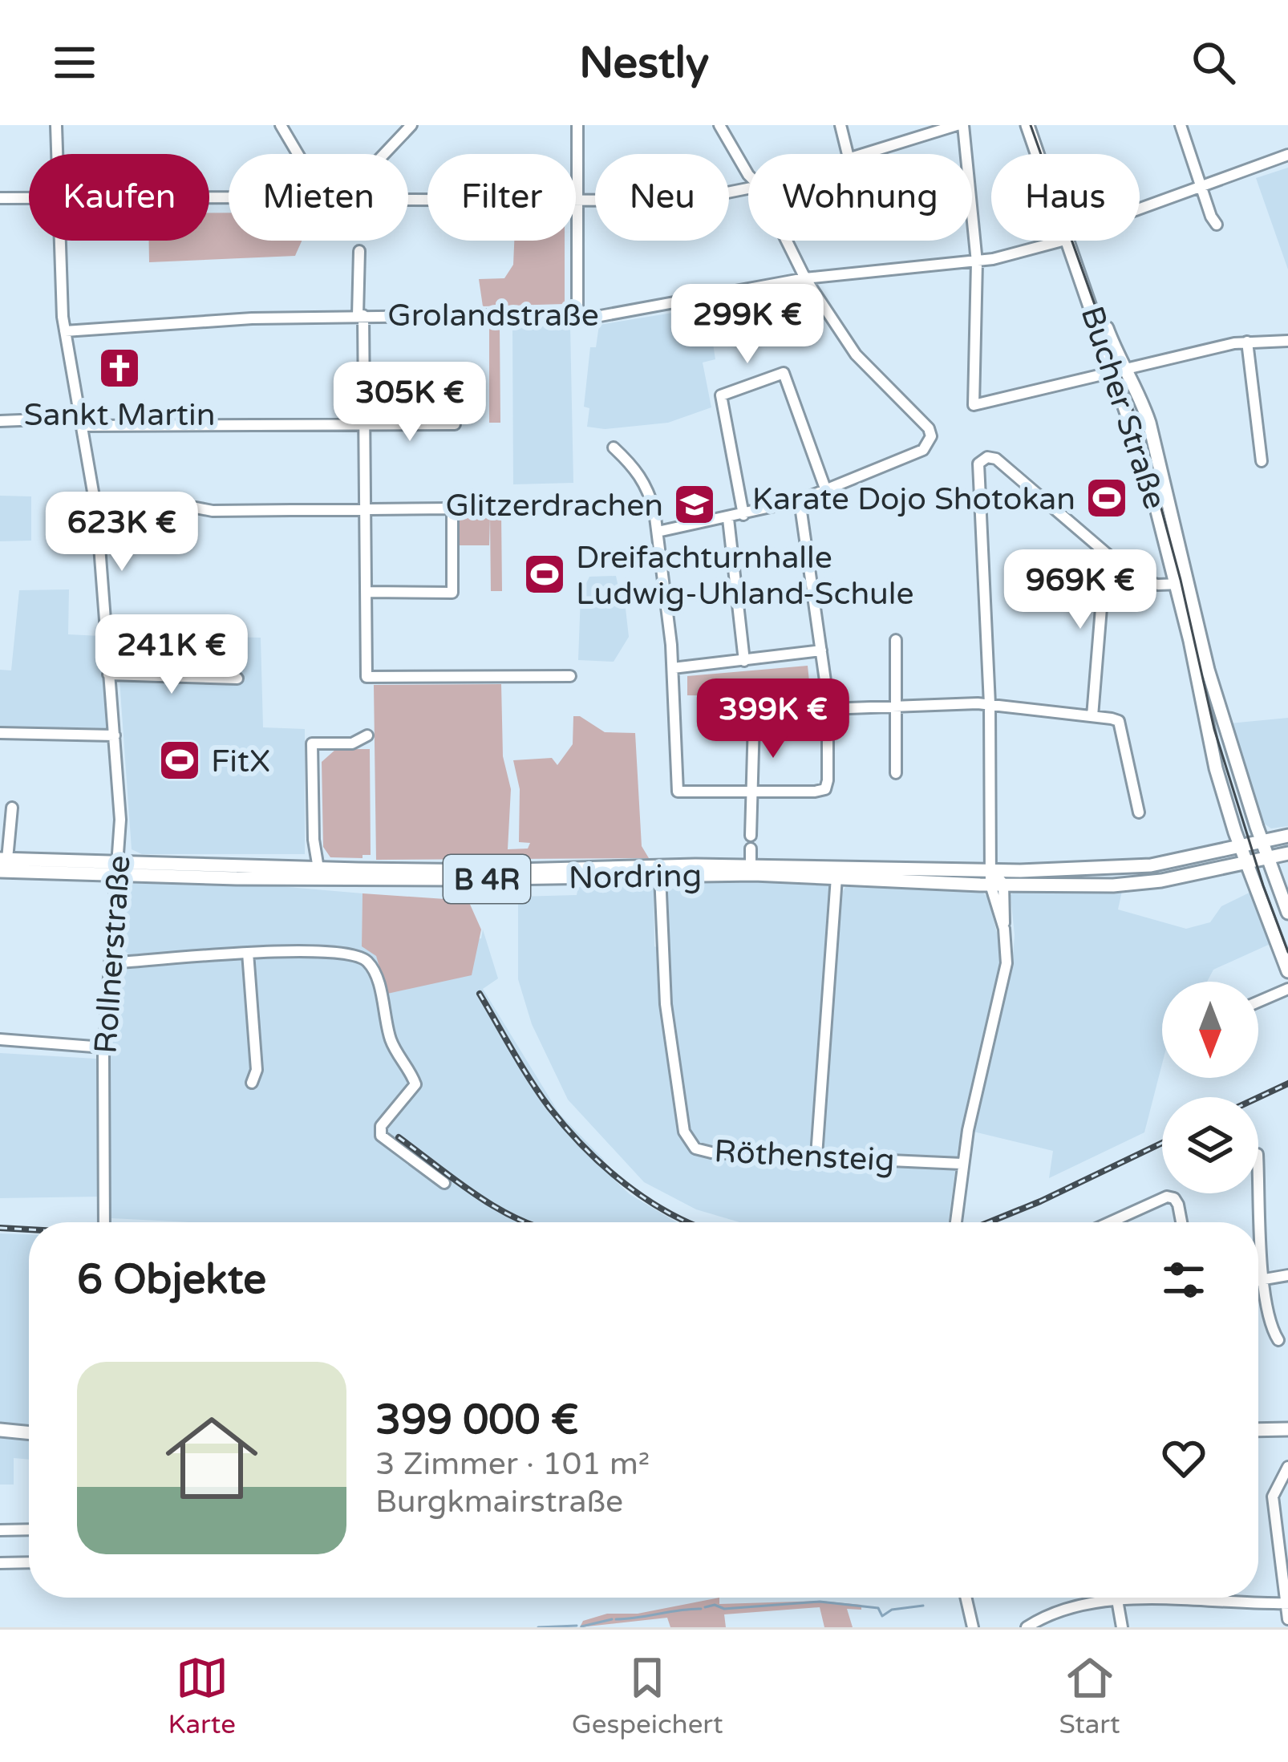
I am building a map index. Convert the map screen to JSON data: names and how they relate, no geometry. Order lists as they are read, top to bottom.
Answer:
{
  "streets": {
    "main road": ["Bucher Straße", "Nordring", "B 4R"],
    "street": ["Grolandstraße", "Rollnerstraße", "Röthensteig"]
  },
  "crossings": [
    ["Grolandstraße", "Rollnerstraße"],
    ["Bucher Straße", "Nordring"],
    ["Bucher Straße", "B 4R"],
    ["Nordring", "B 4R"],
    ["Nordring", "Rollnerstraße"],
    ["Nordring", "Röthensteig"]
  ],
  "places": {
    "church": ["Sankt Martin"],
    "sports": ["Karate Dojo Shotokan", "Dreifachturnhalle Ludwig-Uhland-Schule", "FitX"],
    "school or university": ["Glitzerdrachen"]
  },
  "north": "bottom",
  "page": {
    "header": "Nestly",
    "chip": [
      "Kaufen",
      "Mieten",
      "Filter",
      "Neu",
      "Wohnung",
      "Haus"
    ],
    "price": [
      "299K €",
      "305K €",
      "623K €",
      "969K €",
      "241K €",
      "399K €"
    ],
    "heading": "6 Objekte",
    "list": [
      {
        "name": "399 000 €",
        "note": "3 Zimmer · 101 m² · Burgkmairstraße"
      }
    ],
    "tabs": ["Karte", "Gespeichert", "Start"]
  }
}
